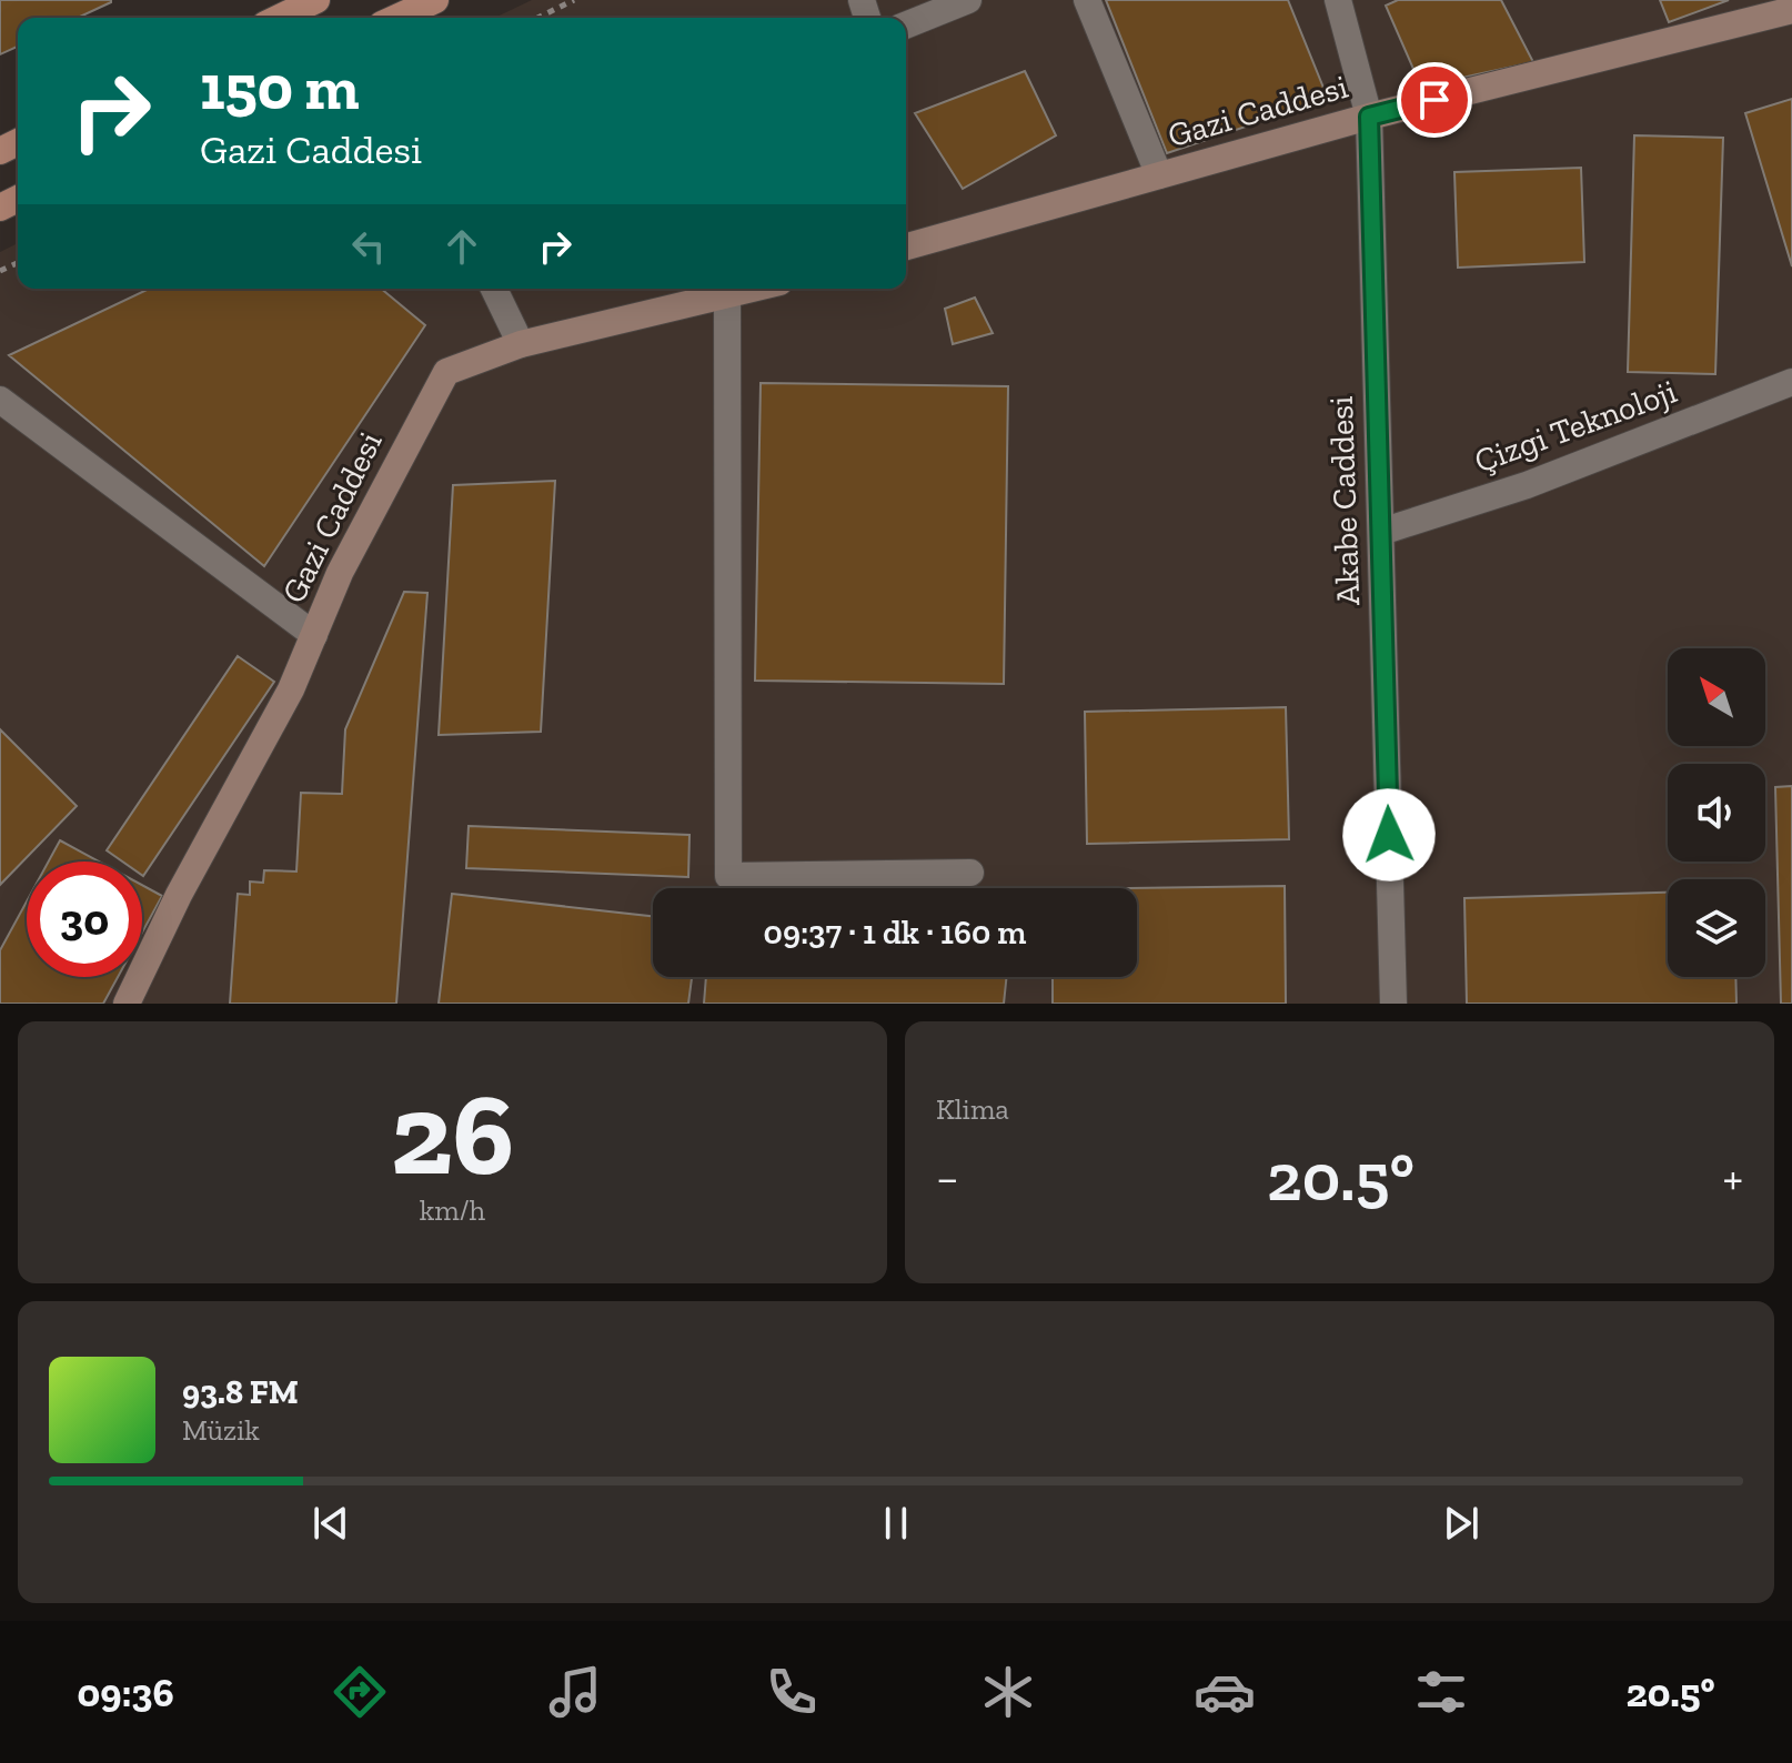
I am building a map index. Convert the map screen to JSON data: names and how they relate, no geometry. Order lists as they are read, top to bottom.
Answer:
{
  "streets": {
    "street": ["Gazi Caddesi", "Çizgi Teknoloji", "Akabe Caddesi"]
  },
  "crossings": [
    ["Gazi Caddesi", "Akabe Caddesi"],
    ["Çizgi Teknoloji", "Akabe Caddesi"]
  ],
  "north": "top left",
  "page": {
    "turn": ["150 m", "Gazi Caddesi"],
    "limit": "30",
    "trip": "09:37 · 1 dk · 160 m",
    "tile": [
      ["26", "km/h"],
      "Klima"
    ],
    "heat": ["−", "20.5°", "+"],
    "song": ["93.8 FM", "Müzik"],
    "tabs": ["09:36", "20.5°"]
  }
}
